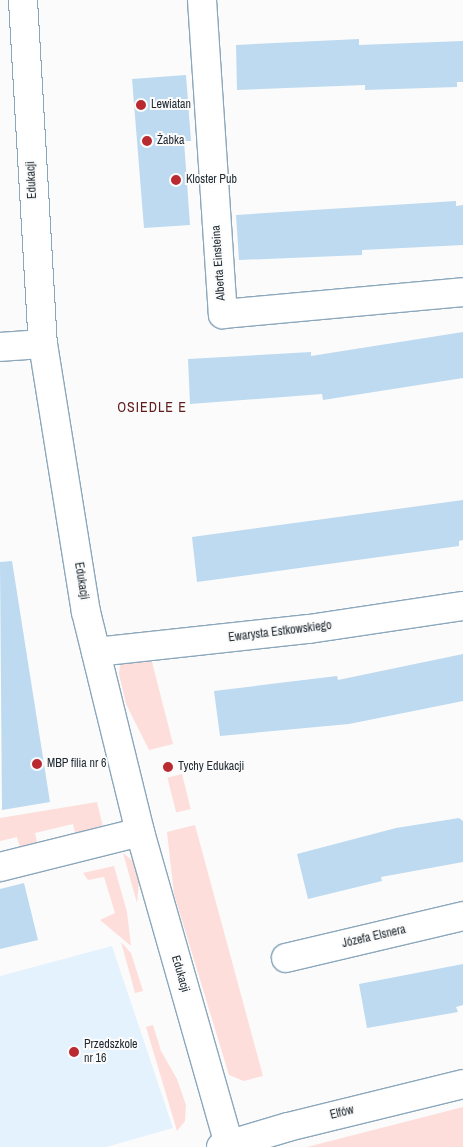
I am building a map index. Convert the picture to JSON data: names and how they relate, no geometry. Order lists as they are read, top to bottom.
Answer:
{
  "streets": {
    "street": [
      "Edukacji",
      "Alberta Einsteina",
      "Ewarysta Estkowskiego",
      "Józefa Elsnera",
      "Elfów"
    ]
  },
  "crossings": [
    ["Edukacji", "Ewarysta Estkowskiego"],
    ["Edukacji", "Elfów"]
  ],
  "districts": ["OSIEDLE E"],
  "places": [
    "Lewiatan",
    "Żabka",
    "Kloster Pub",
    "MBP filia nr 6",
    "Tychy Edukacji",
    "Przedszkole nr 16"
  ]
}
